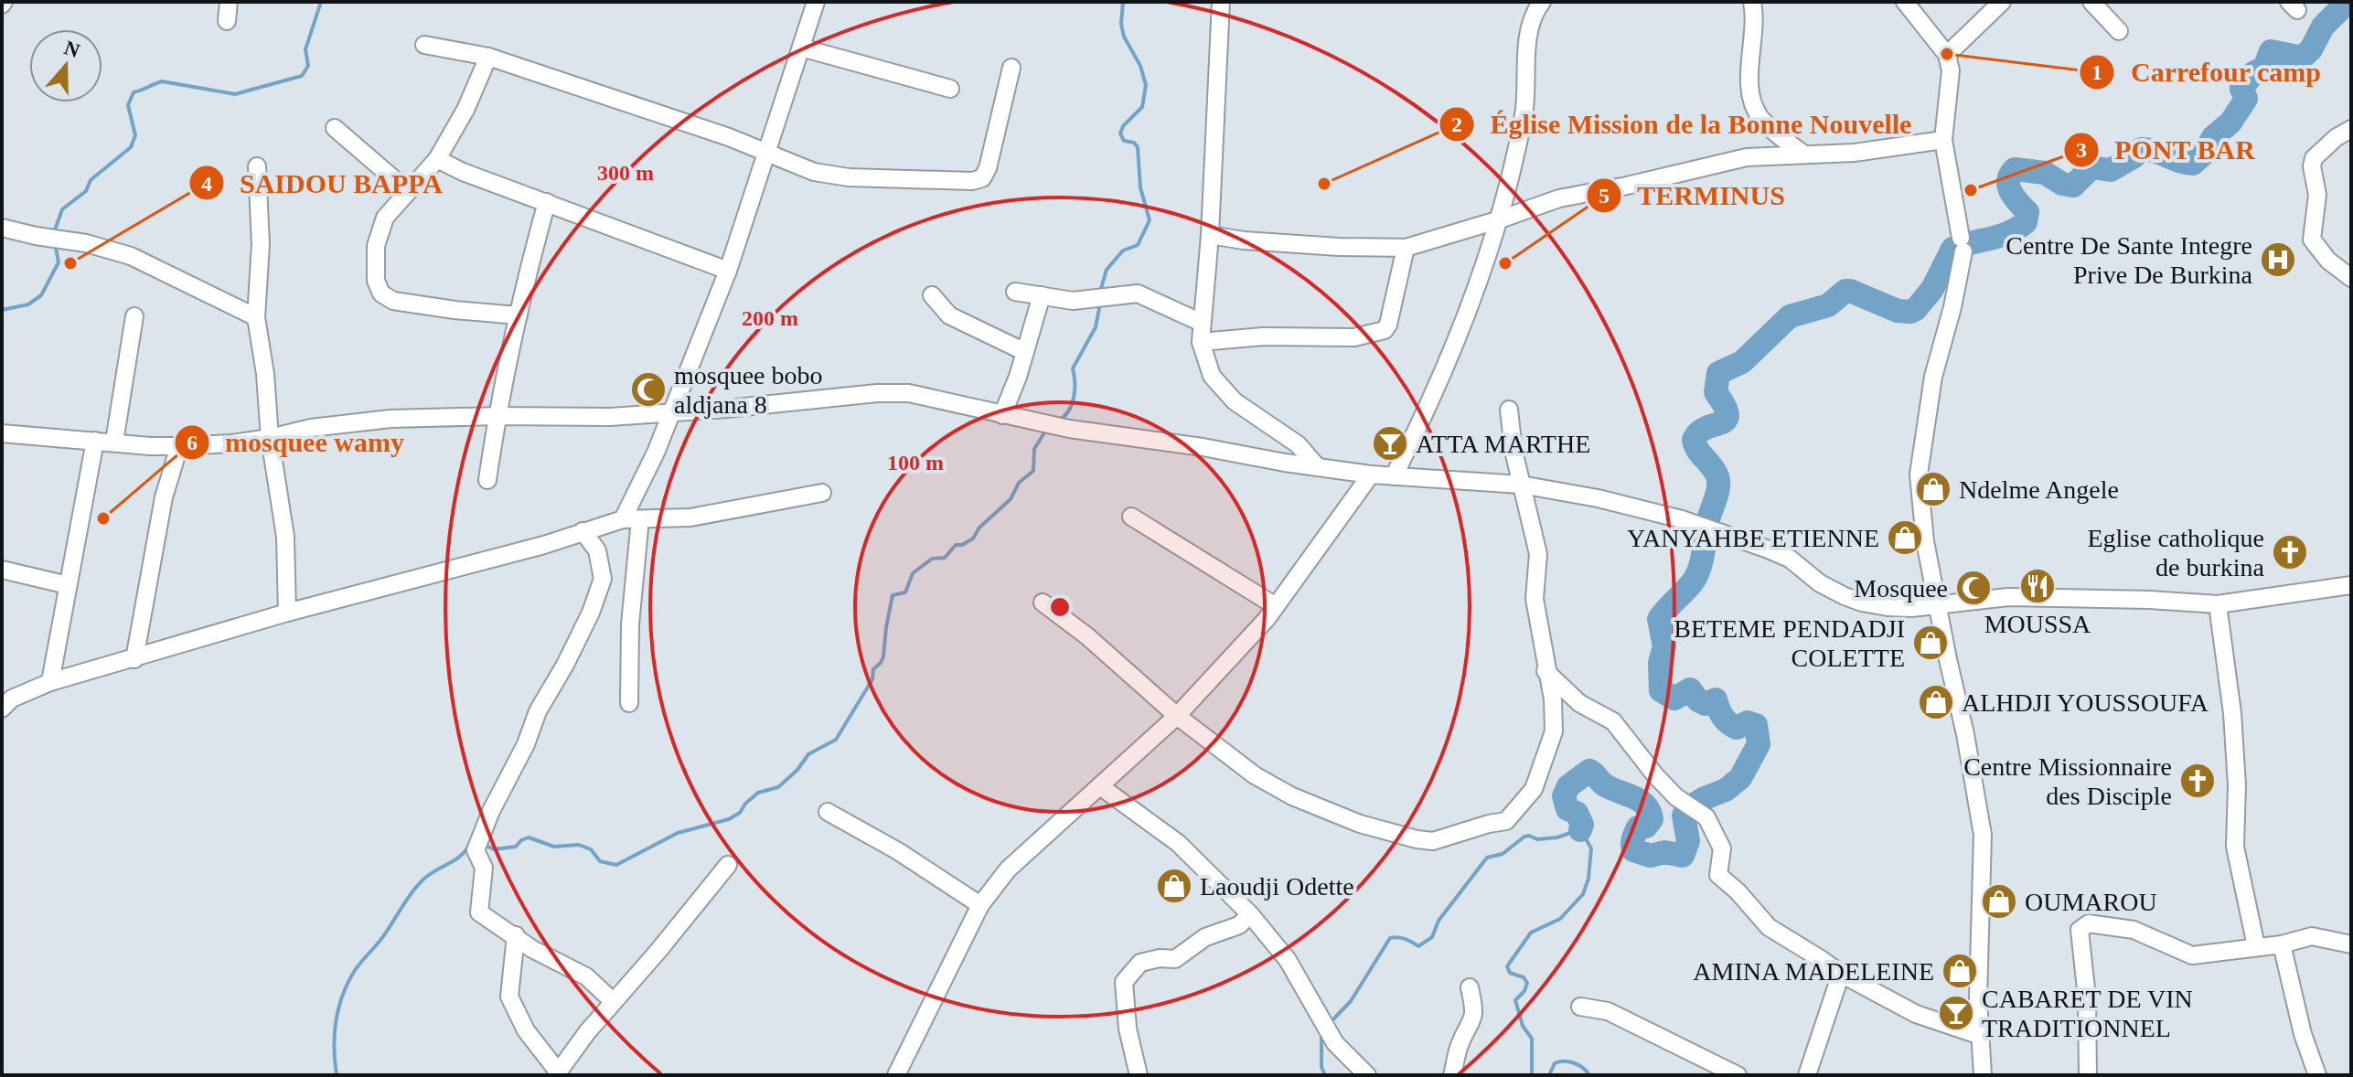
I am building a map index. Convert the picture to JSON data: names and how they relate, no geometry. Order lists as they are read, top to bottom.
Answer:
{
  "places": {
    "other": [
      "Carrefour camp",
      "Église Mission de la Bonne Nouvelle",
      "PONT BAR",
      "SAIDOU BAPPA",
      "TERMINUS",
      "mosquee wamy"
    ],
    "hospital": ["Centre De Sante Integre Prive De Burkina"],
    "mosque": ["mosquee bobo aldjana 8", "Mosquee"],
    "bar": ["ATTA MARTHE", "CABARET DE VIN TRADITIONNEL"],
    "shop": [
      "Ndelme Angele",
      "YANYAHBE ETIENNE",
      "BETEME PENDADJI COLETTE",
      "ALHDJI YOUSSOUFA",
      "Laoudji Odette",
      "OUMAROU",
      "AMINA MADELEINE"
    ],
    "church": ["Eglise catholique de burkina", "Centre Missionnaire des Disciple"],
    "restaurant": ["MOUSSA"]
  },
  "north": "top",
  "rings": ["300 m", "200 m", "100 m"]
}
